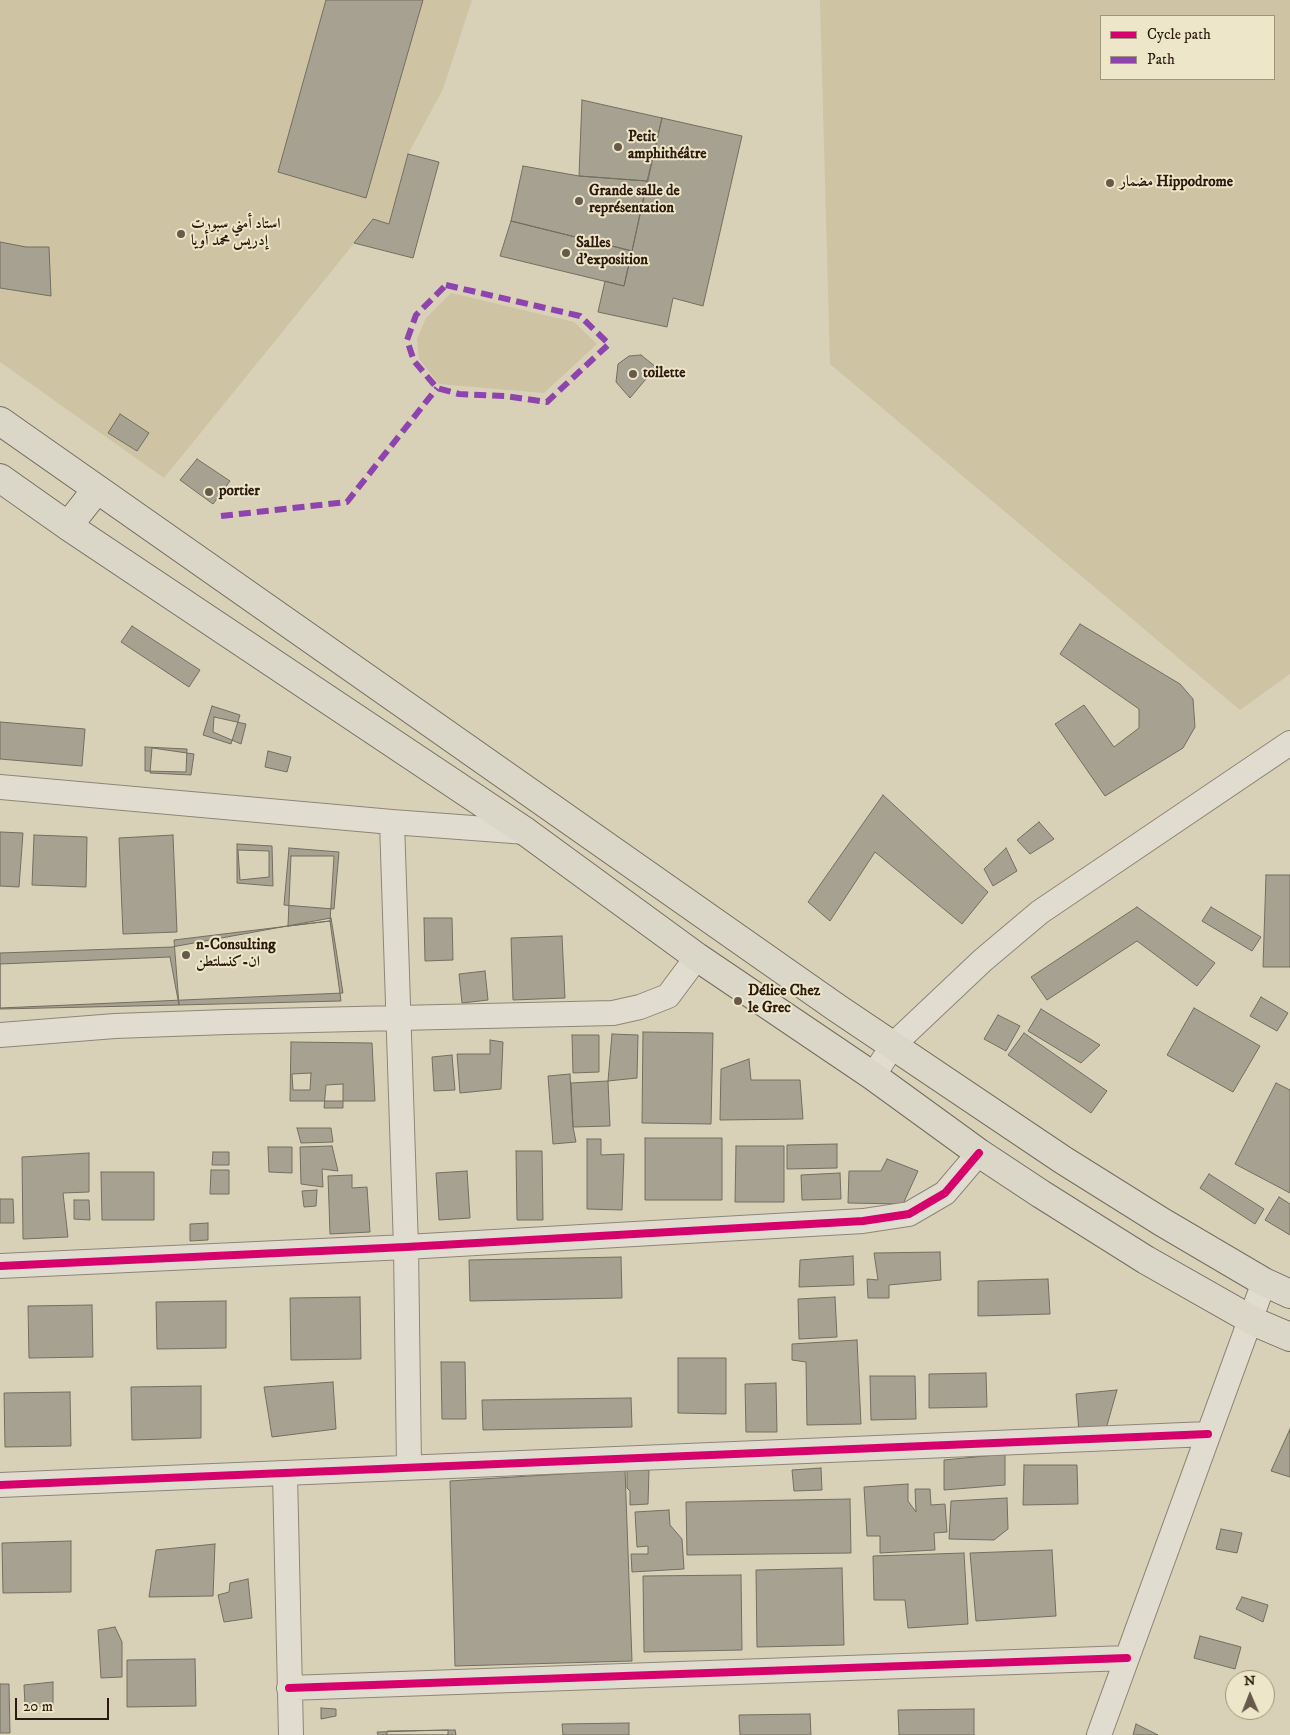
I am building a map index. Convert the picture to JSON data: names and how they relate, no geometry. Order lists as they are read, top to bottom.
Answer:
{
  "places": [
    "Petit amphithéâtre",
    "مضمار Hippodrome",
    "Grande salle de représentation",
    "استاد أمني سبورت إدريس محمد أويا",
    "Salles d'exposition",
    "toilette",
    "portier",
    "n-Consulting ان-كنسلتطن",
    "Délice Chez le Grec"
  ],
  "legend": ["Cycle path", "Path"],
  "scale_bar": "20 m",
  "north": "top"
}
